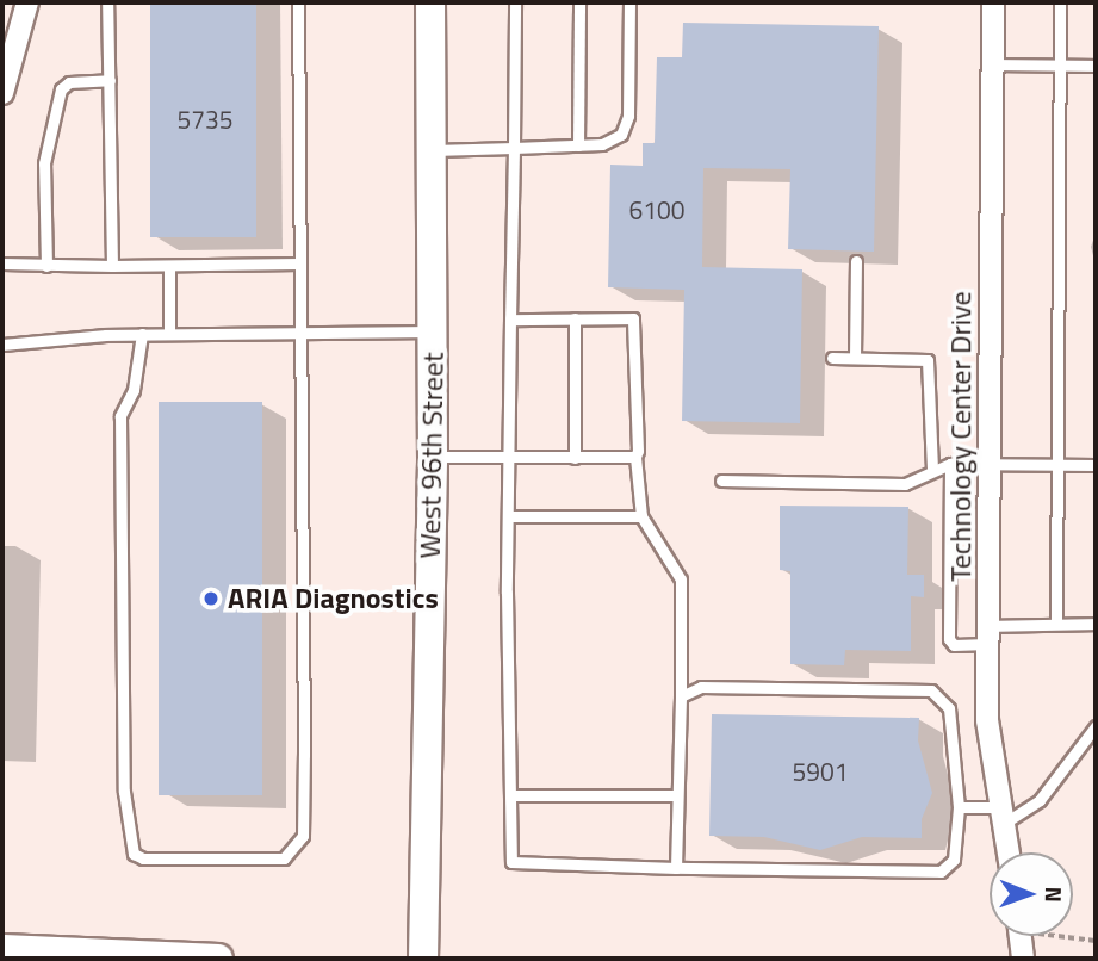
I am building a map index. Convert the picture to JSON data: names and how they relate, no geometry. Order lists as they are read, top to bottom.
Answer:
{
  "streets": {
    "main road": ["West 96th Street"],
    "street": ["Technology Center Drive"]
  },
  "places": ["ARIA Diagnostics"],
  "house_numbers": ["5735", "6100", "5901"],
  "north": "right"
}
